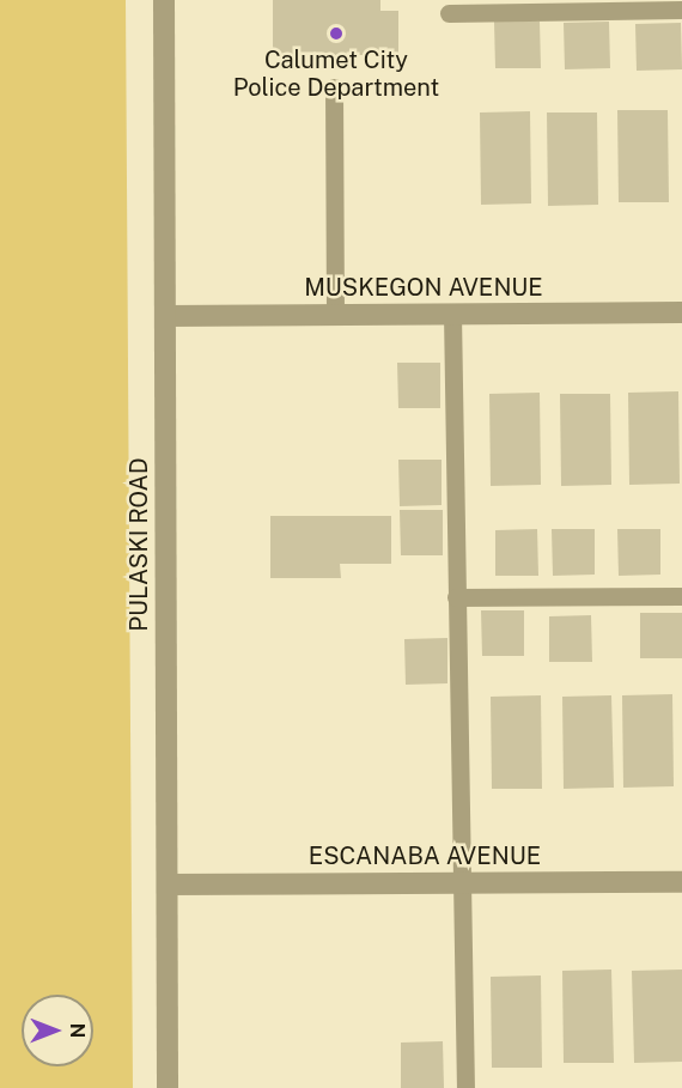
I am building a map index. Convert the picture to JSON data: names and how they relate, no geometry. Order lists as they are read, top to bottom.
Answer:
{
  "streets": {
    "street": ["MUSKEGON AVENUE", "PULASKI ROAD", "ESCANABA AVENUE"]
  },
  "crossings": [
    ["MUSKEGON AVENUE", "PULASKI ROAD"],
    ["PULASKI ROAD", "ESCANABA AVENUE"]
  ],
  "places": ["Calumet City Police Department"],
  "north": "right"
}
